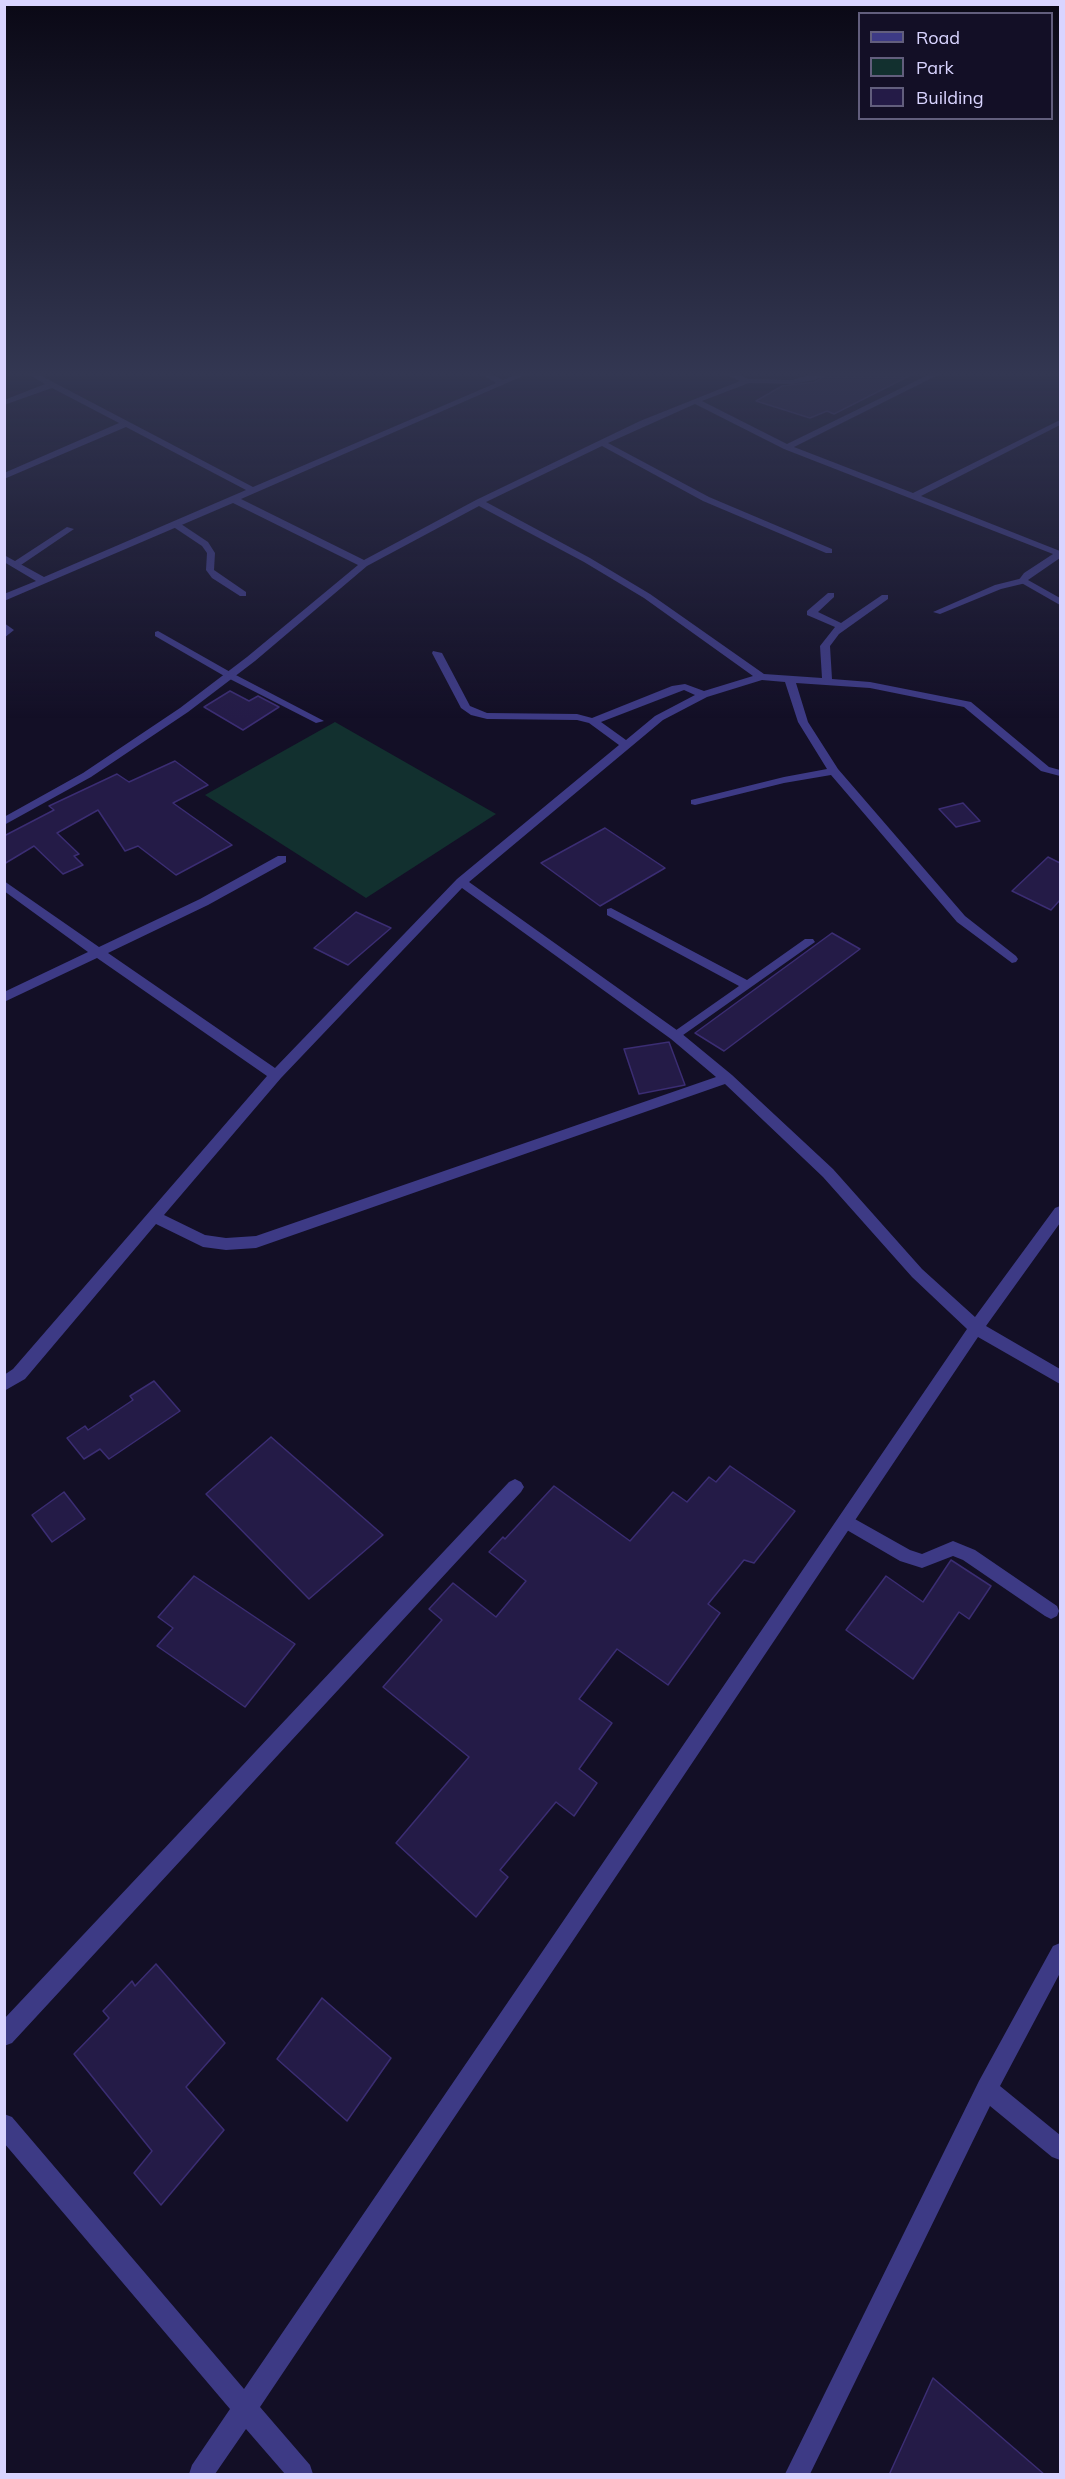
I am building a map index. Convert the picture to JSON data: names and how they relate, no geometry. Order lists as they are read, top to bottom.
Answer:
{
  "legend": ["Road", "Park", "Building"]
}
